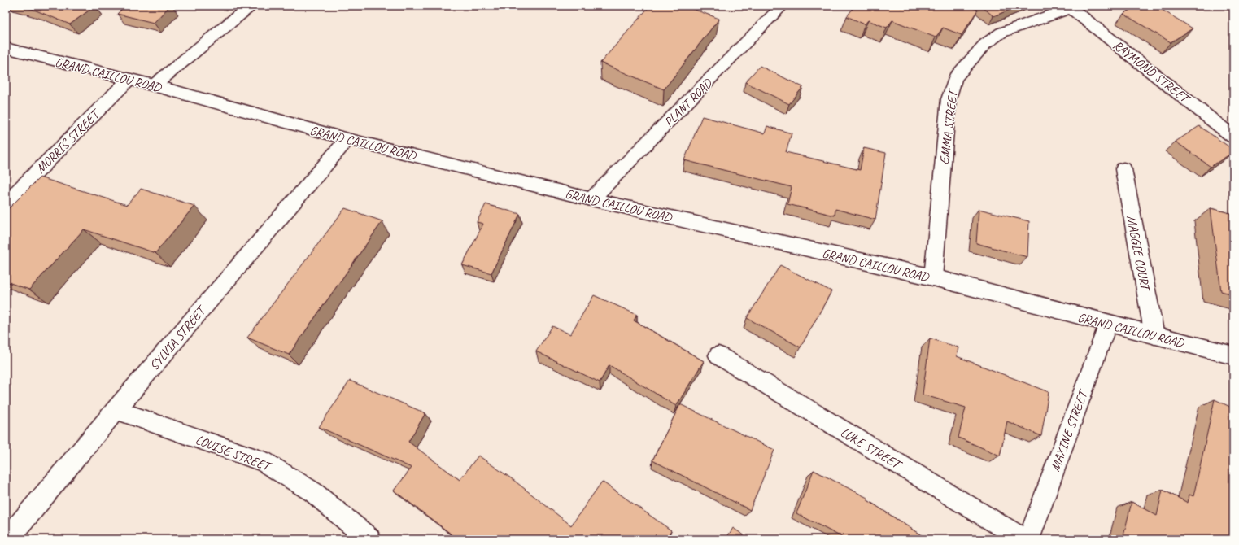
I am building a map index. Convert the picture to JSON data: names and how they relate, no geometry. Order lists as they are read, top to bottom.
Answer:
{
  "streets": {
    "street": [
      "RAYMOND STREET",
      "GRAND CAILLOU ROAD",
      "PLANT ROAD",
      "EMMA STREET",
      "MORRIS STREET",
      "MAGGIE COURT",
      "SYLVIA STREET",
      "MAXINE STREET",
      "LUKE STREET",
      "LOUISE STREET"
    ]
  },
  "crossings": [
    ["RAYMOND STREET", "EMMA STREET"],
    ["GRAND CAILLOU ROAD", "PLANT ROAD"],
    ["GRAND CAILLOU ROAD", "EMMA STREET"],
    ["GRAND CAILLOU ROAD", "MORRIS STREET"],
    ["GRAND CAILLOU ROAD", "MAGGIE COURT"],
    ["GRAND CAILLOU ROAD", "SYLVIA STREET"],
    ["GRAND CAILLOU ROAD", "MAXINE STREET"],
    ["SYLVIA STREET", "LOUISE STREET"]
  ]
}
